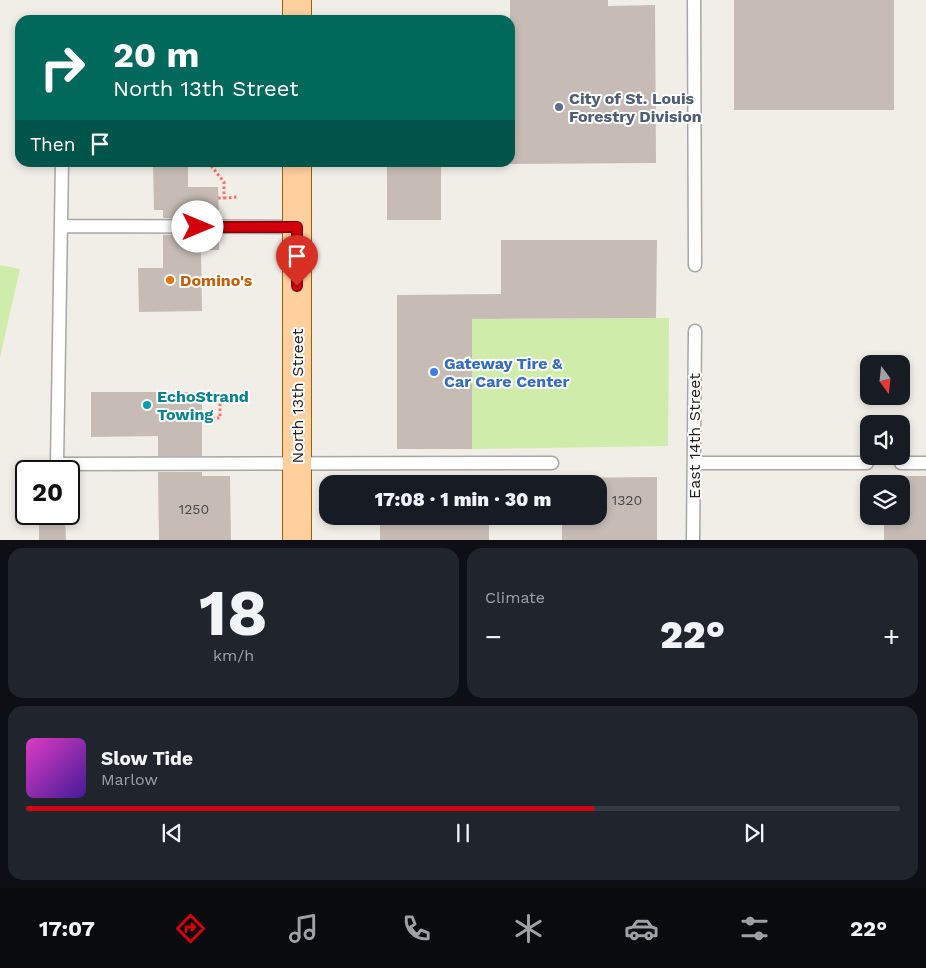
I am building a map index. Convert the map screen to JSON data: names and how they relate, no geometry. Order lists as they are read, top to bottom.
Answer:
{
  "streets": {
    "main road": ["North 13th Street"],
    "lane": ["East 14th Street"]
  },
  "places": [
    "City of St. Louis Forestry Division",
    "Domino's",
    "Gateway Tire & Car Care Center",
    "EchoStrand Towing"
  ],
  "house_numbers": ["1320", "1250"],
  "north": "bottom",
  "page": {
    "turn": ["20 m", "North 13th Street"],
    "then": "Then",
    "limit": "20",
    "trip": "17:08 · 1 min · 30 m",
    "tile": [
      ["18", "km/h"],
      "Climate"
    ],
    "heat": ["−", "22°", "+"],
    "song": ["Slow Tide", "Marlow"],
    "tabs": ["17:07", "22°"]
  }
}
